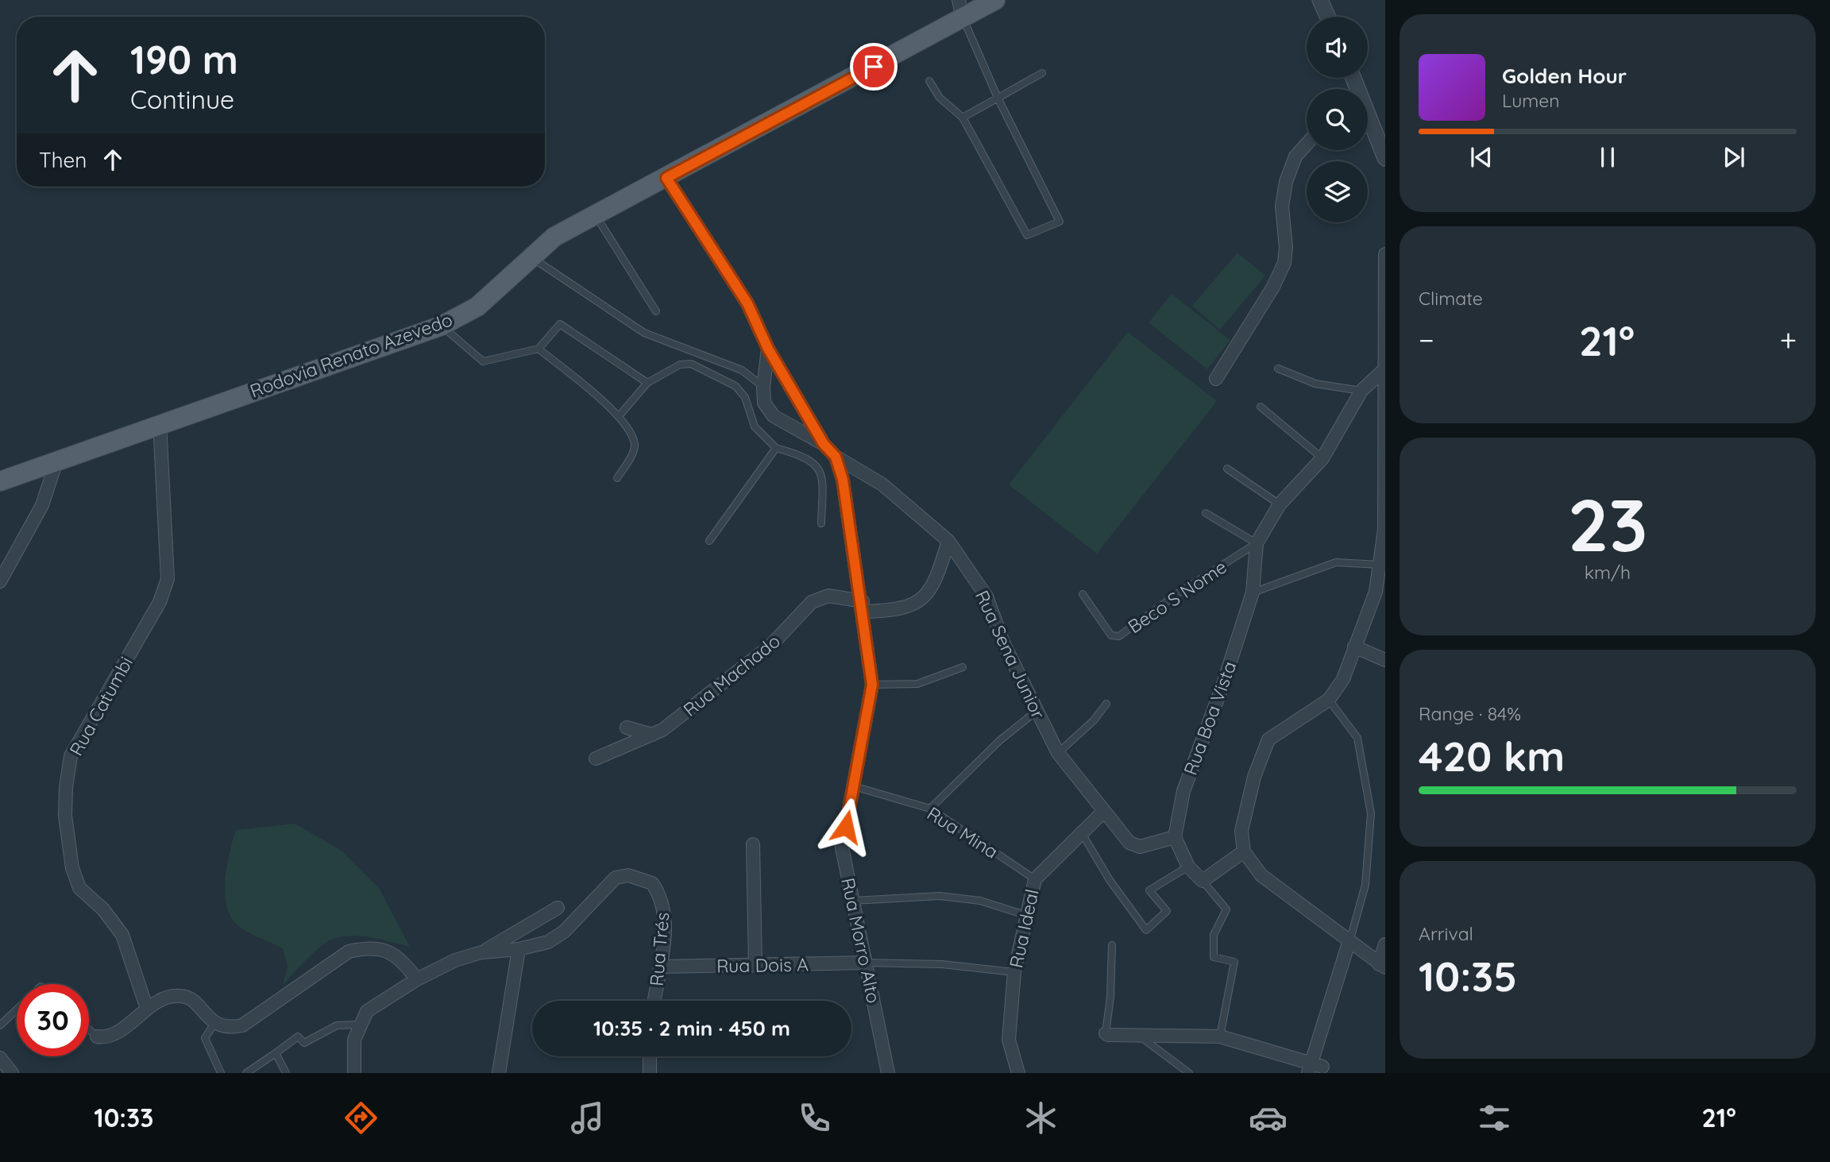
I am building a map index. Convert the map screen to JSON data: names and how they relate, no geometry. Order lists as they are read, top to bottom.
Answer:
{
  "streets": {
    "main road": ["Rodovia Renato Azevedo"],
    "street": [
      "Rua Sena Junior",
      "Rua Machado",
      "Rua Catumbi",
      "Rua Boa Vista",
      "Rua Ideal",
      "Rua Morro Alto",
      "Rua Trés",
      "Rua Dois A"
    ],
    "lane": ["Beco S Nome", "Rua Mina"]
  },
  "crossings": [
    ["Rodovia Renato Azevedo", "Rua Catumbi"],
    ["Beco S Nome", "Rua Boa Vista"],
    ["Rua Sena Junior", "Rua Machado"],
    ["Rua Sena Junior", "Rua Boa Vista"],
    ["Rua Sena Junior", "Rua Ideal"],
    ["Rua Sena Junior", "Rua Morro Alto"],
    ["Rua Machado", "Rua Morro Alto"],
    ["Rua Mina", "Rua Ideal"],
    ["Rua Mina", "Rua Morro Alto"],
    ["Rua Morro Alto", "Rua Dois A"],
    ["Rua Trés", "Rua Dois A"]
  ],
  "page": {
    "turn": ["190 m", "Continue"],
    "song": ["Golden Hour", "Lumen"],
    "then": "Then",
    "tile": [
      "Climate",
      ["23", "km/h"],
      ["Range · 84%", "420 km"],
      ["Arrival", "10:35"]
    ],
    "heat": ["−", "21°", "+"],
    "limit": "30",
    "trip": "10:35 · 2 min · 450 m",
    "tabs": ["10:33", "21°"]
  }
}
